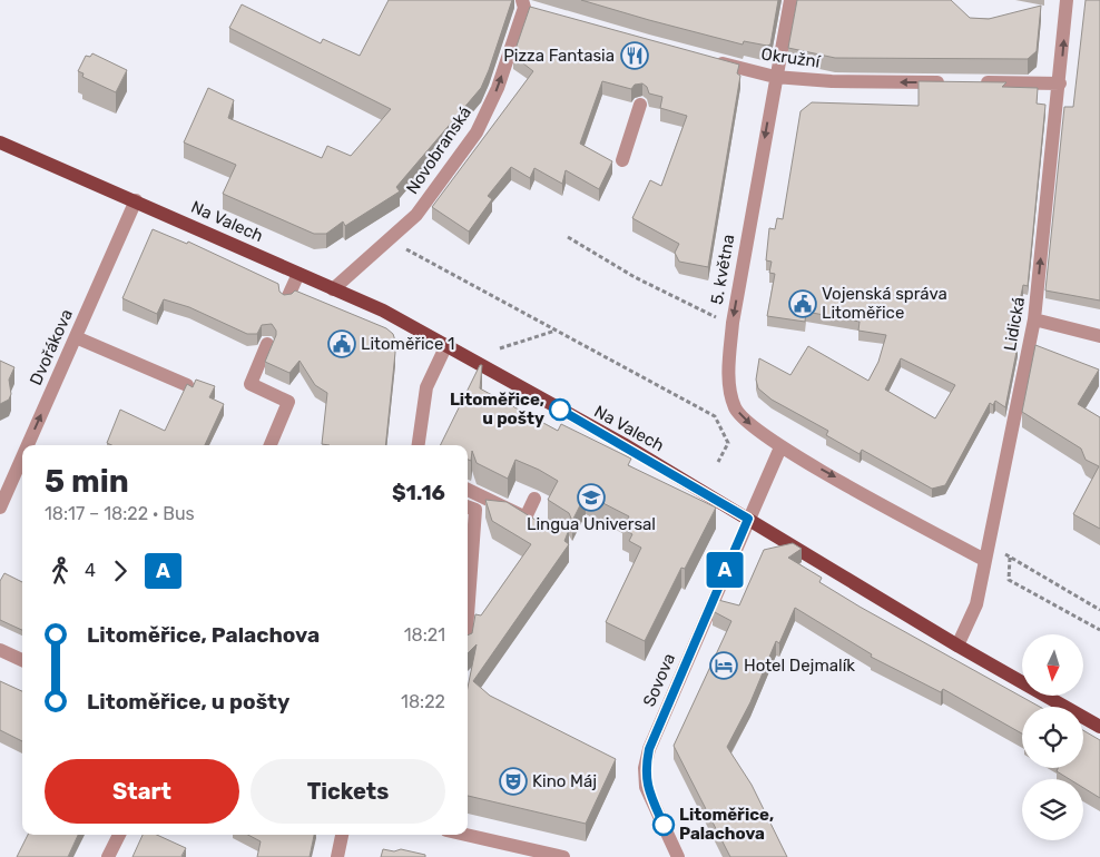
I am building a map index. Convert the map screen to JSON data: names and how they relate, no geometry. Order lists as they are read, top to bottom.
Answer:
{
  "streets": {
    "main road": ["Na Valech"],
    "street": [
      "Okružní",
      "Novobranská",
      "5. května",
      "Lidická",
      "Dvořákova",
      "Sovova"
    ]
  },
  "crossings": [
    ["Okružní", "5. května"],
    ["Novobranská", "Na Valech"],
    ["Na Valech", "Lidická"],
    ["Na Valech", "Dvořákova"],
    ["Na Valech", "Sovova"],
    ["5. května", "Lidická"]
  ],
  "one_way": [
    "Okružní",
    "Novobranská",
    "5. května",
    "Lidická",
    "Dvořákova"
  ],
  "places": {
    "restaurant": ["Pizza Fantasia"],
    "public building": ["Vojenská správa Litoměřice", "Litoměřice 1"],
    "other": ["Litoměřice, u pošty", "Litoměřice, Palachova"],
    "school or university": ["Lingua Universal"],
    "hotel": ["Hotel Dejmalík"],
    "theatre": ["Kino Máj"]
  },
  "lines": ["bus line A"],
  "north": "bottom",
  "page": {
    "on_map": "A",
    "heading": ["5 min", "18:17 – 18:22 · Bus", "$1.16"],
    "legs": ["4", "A"],
    "list": [
      {
        "name": "Litoměřice, Palachova",
        "value": "18:21"
      },
      {
        "name": "Litoměřice, u pošty",
        "value": "18:22"
      }
    ],
    "buttons": ["Start", "Tickets"]
  }
}
